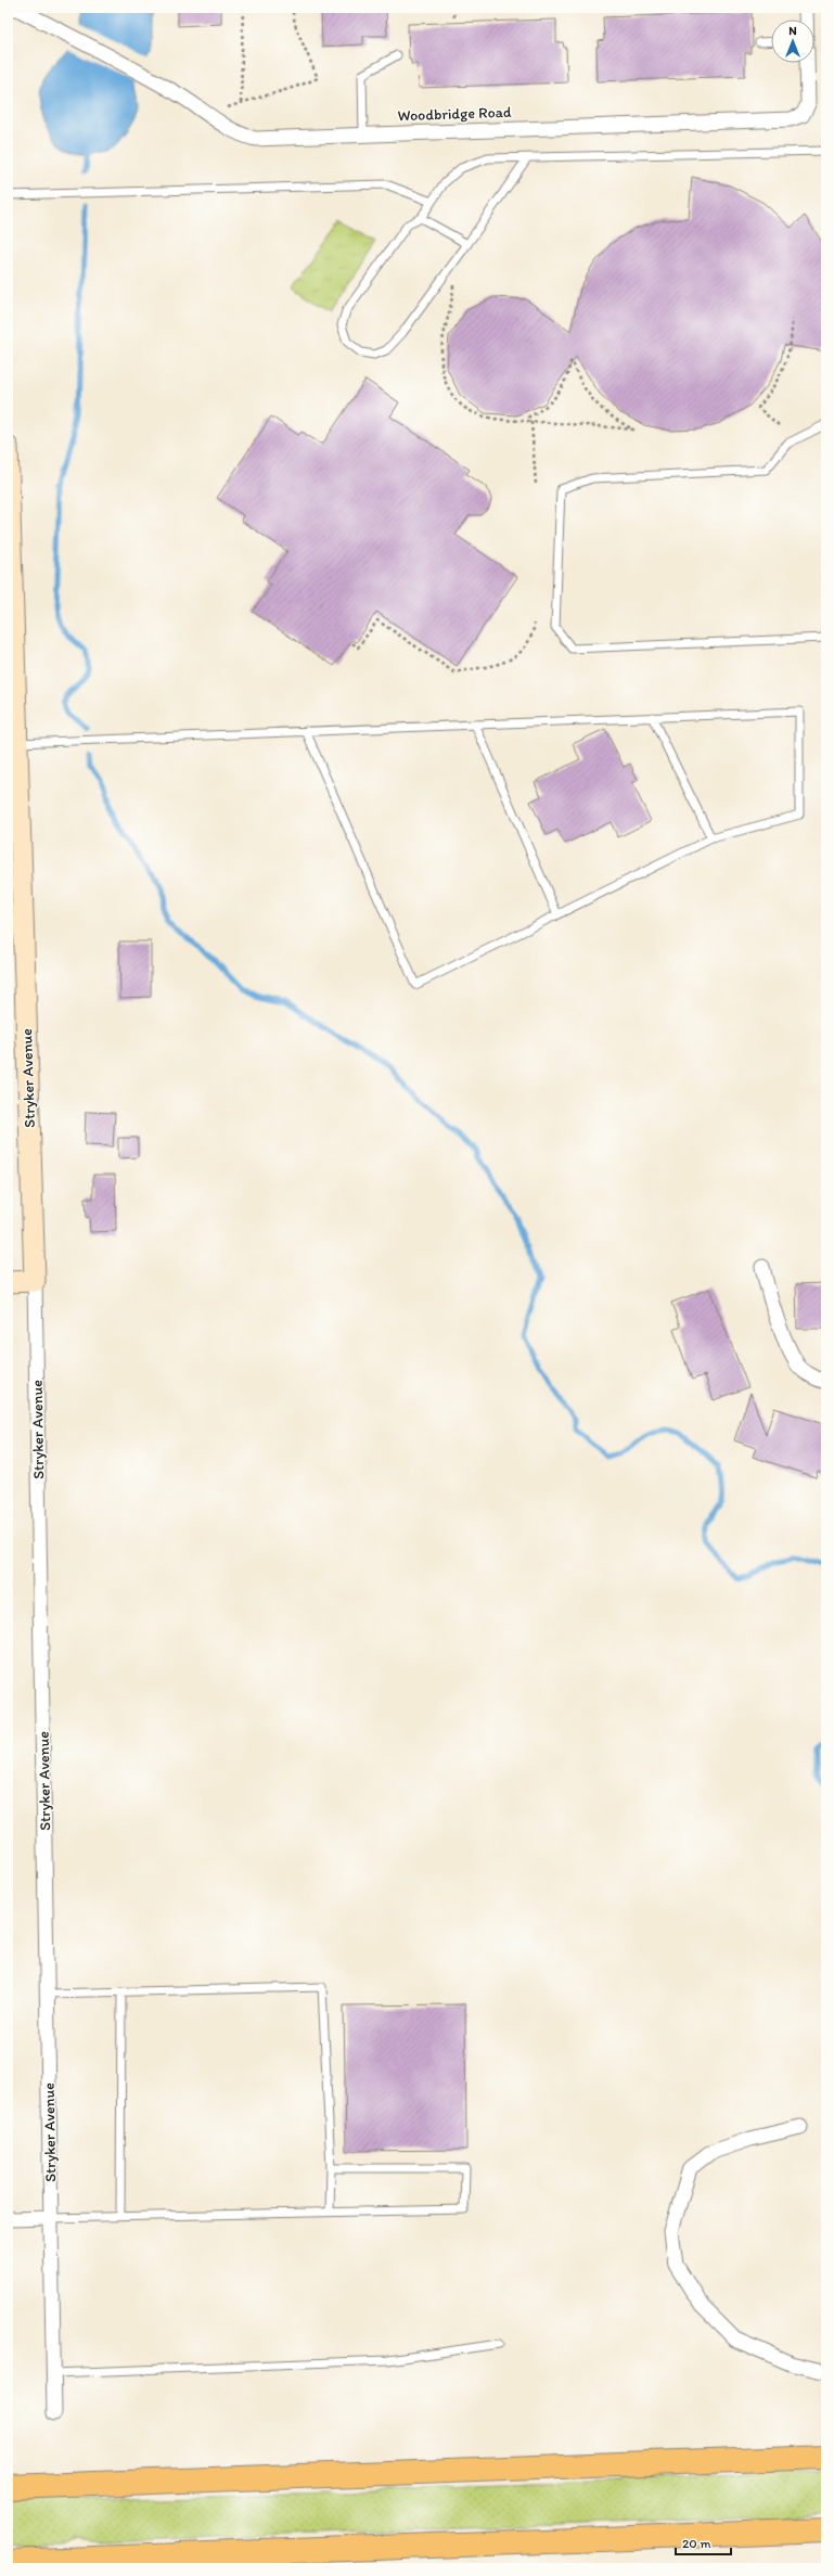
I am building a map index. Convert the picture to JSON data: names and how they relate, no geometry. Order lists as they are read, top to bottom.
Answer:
{
  "streets": {
    "street": ["Woodbridge Road", "Stryker Avenue"]
  },
  "scale_bar": "20 m",
  "north": "top"
}
